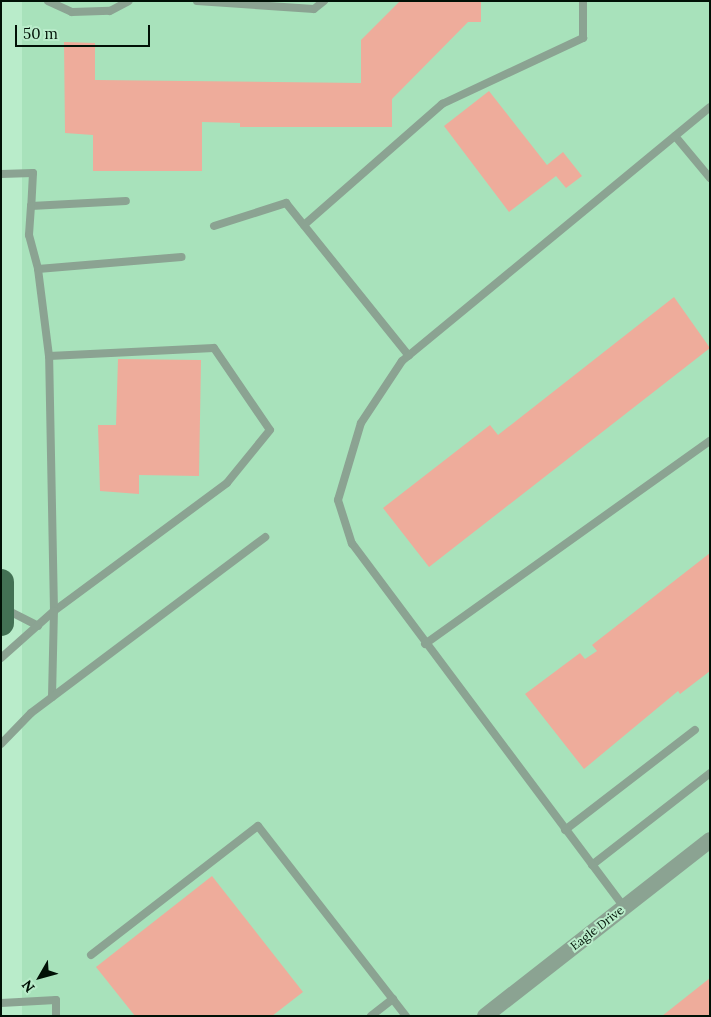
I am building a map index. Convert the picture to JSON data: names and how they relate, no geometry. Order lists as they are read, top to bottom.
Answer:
{
  "streets": {
    "street": ["Eagle Drive"]
  },
  "scale_bar": "50 m",
  "north": "bottom left"
}
